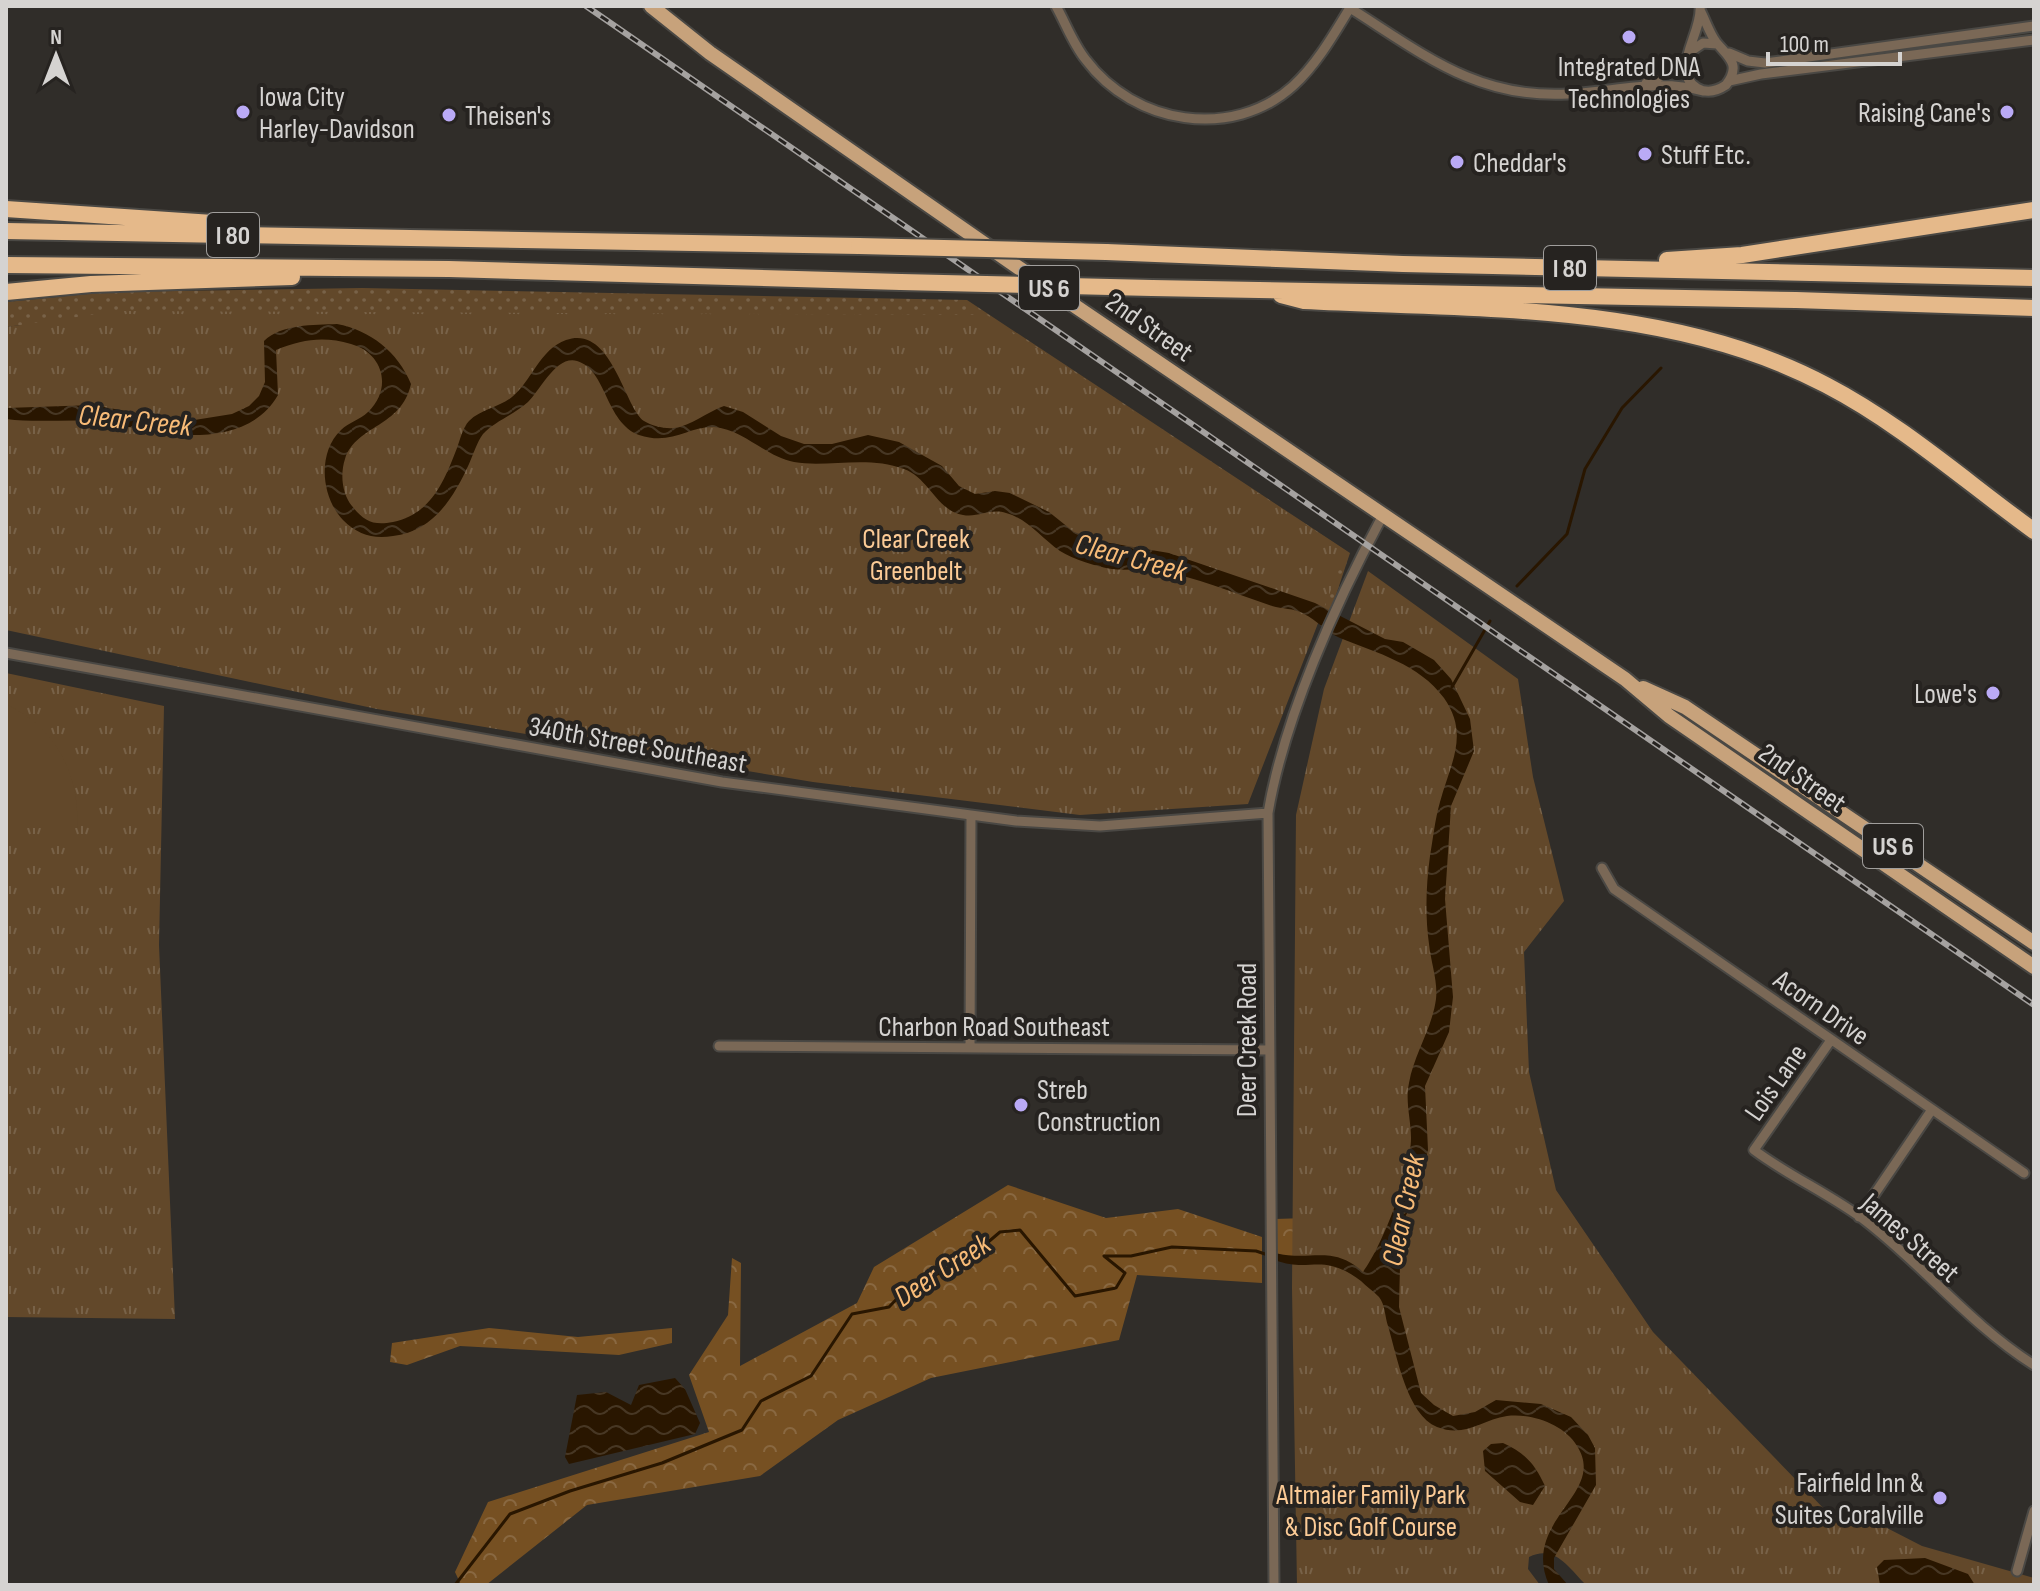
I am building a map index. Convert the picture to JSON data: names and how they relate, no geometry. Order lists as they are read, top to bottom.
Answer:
{
  "streets": {
    "highway": ["I 80"],
    "main road": ["US 6", "2nd Street"],
    "street": [
      "340th Street Southeast",
      "Acorn Drive",
      "Charbon Road Southeast",
      "Deer Creek Road",
      "Lois Lane",
      "James Street"
    ]
  },
  "crossings": [
    ["2nd Street", "Deer Creek Road"],
    ["340th Street Southeast", "Deer Creek Road"],
    ["Acorn Drive", "Lois Lane"],
    ["Charbon Road Southeast", "Deer Creek Road"],
    ["Lois Lane", "James Street"]
  ],
  "water": ["Clear Creek", "Deer Creek"],
  "parks": ["Clear Creek Greenbelt", "Altmaier Family Park & Disc Golf Course"],
  "places": [
    "Integrated DNA Technologies",
    "Iowa City Harley-Davidson",
    "Raising Cane's",
    "Theisen's",
    "Stuff Etc.",
    "Cheddar's",
    "Lowe's",
    "Streb Construction",
    "Fairfield Inn & Suites Coralville"
  ],
  "scale_bar": "100 m",
  "north": "top"
}
